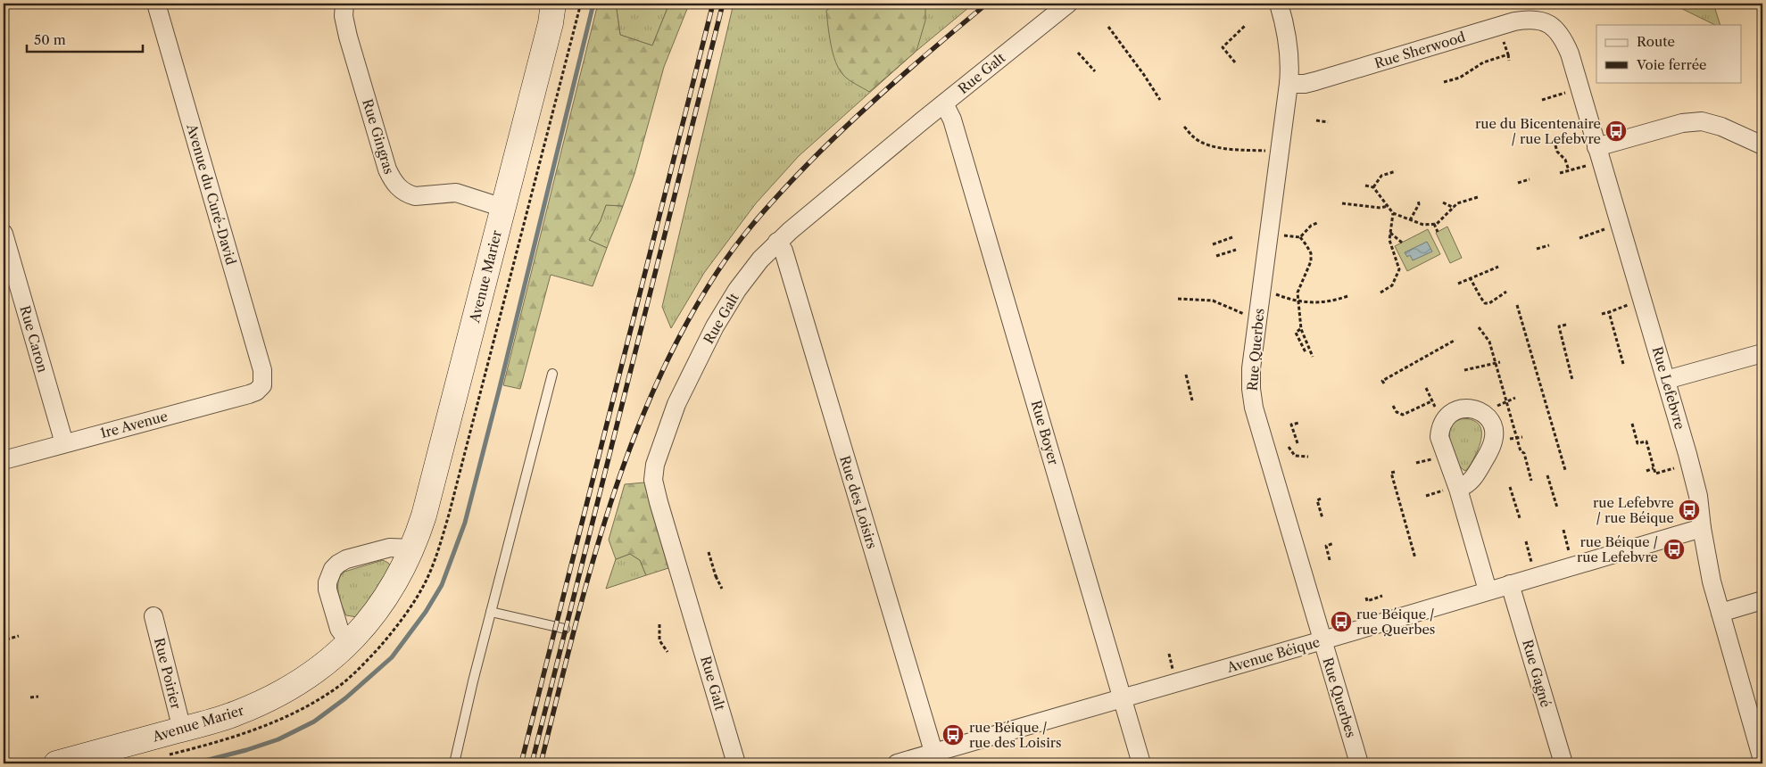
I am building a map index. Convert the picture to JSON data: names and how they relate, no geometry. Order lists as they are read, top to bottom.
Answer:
{
  "streets": {
    "street": [
      "Rue Sherwood",
      "Rue Galt",
      "Rue Gingras",
      "Avenue du Curé-David",
      "Avenue Marier",
      "Rue Caron",
      "Rue Querbes",
      "Rue Lefebvre",
      "1re Avenue",
      "Rue Boyer",
      "Rue des Loisirs",
      "Avenue Béique",
      "Rue Poirier",
      "Rue Gagné"
    ]
  },
  "crossings": [
    ["Rue Sherwood", "Rue Querbes"],
    ["Rue Sherwood", "Rue Lefebvre"],
    ["Rue Galt", "Rue Boyer"],
    ["Rue Galt", "Rue des Loisirs"],
    ["Rue Gingras", "Avenue Marier"],
    ["Avenue du Curé-David", "1re Avenue"],
    ["Avenue Marier", "Rue Poirier"],
    ["Rue Caron", "1re Avenue"],
    ["Rue Querbes", "Avenue Béique"],
    ["Rue Lefebvre", "Avenue Béique"],
    ["Rue Boyer", "Avenue Béique"],
    ["Rue des Loisirs", "Avenue Béique"],
    ["Avenue Béique", "Rue Gagné"]
  ],
  "places": {
    "bus stop": [
      "rue du Bicentenaire / rue Lefebvre",
      "rue Lefebvre / rue Béique",
      "rue Béique / rue Lefebvre",
      "rue Béique / rue Querbes",
      "rue Béique / rue des Loisirs"
    ]
  },
  "legend": ["Route", "Voie ferrée"],
  "scale_bar": "50 m"
}
